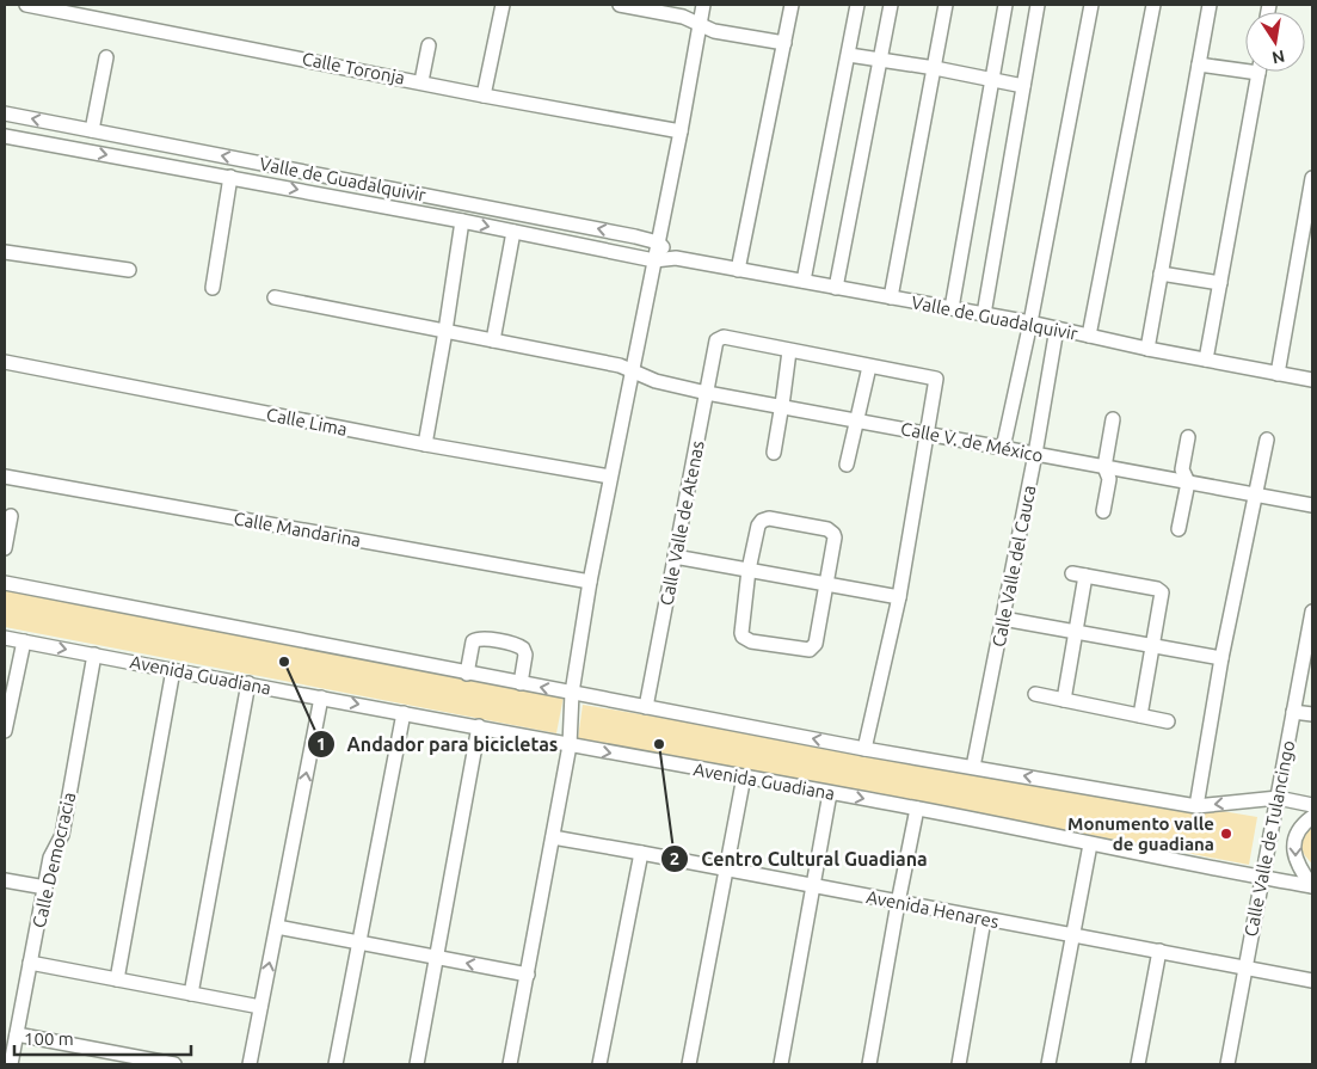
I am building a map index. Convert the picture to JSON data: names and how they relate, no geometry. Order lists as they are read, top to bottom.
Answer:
{
  "streets": {
    "street": [
      "Calle Toronja",
      "Valle de Guadalquivir",
      "Calle Lima",
      "Calle V. de México",
      "Calle Valle de Atenas",
      "Calle Mandarina",
      "Calle Valle del Cauca",
      "Avenida Guadiana",
      "Calle Valle de Tulancingo",
      "Calle Democracia",
      "Avenida Henares"
    ]
  },
  "crossings": [
    ["Valle de Guadalquivir", "Calle Valle del Cauca"],
    ["Calle V. de México", "Calle Valle de Atenas"],
    ["Calle V. de México", "Calle Valle del Cauca"],
    ["Avenida Guadiana", "Calle Valle de Tulancingo"],
    ["Avenida Guadiana", "Calle Democracia"],
    ["Calle Valle de Tulancingo", "Avenida Henares"]
  ],
  "places": ["Andador para bicicletas", "Centro Cultural Guadiana", "Monumento valle de guadiana"],
  "scale_bar": "100 m",
  "north": "bottom"
}
